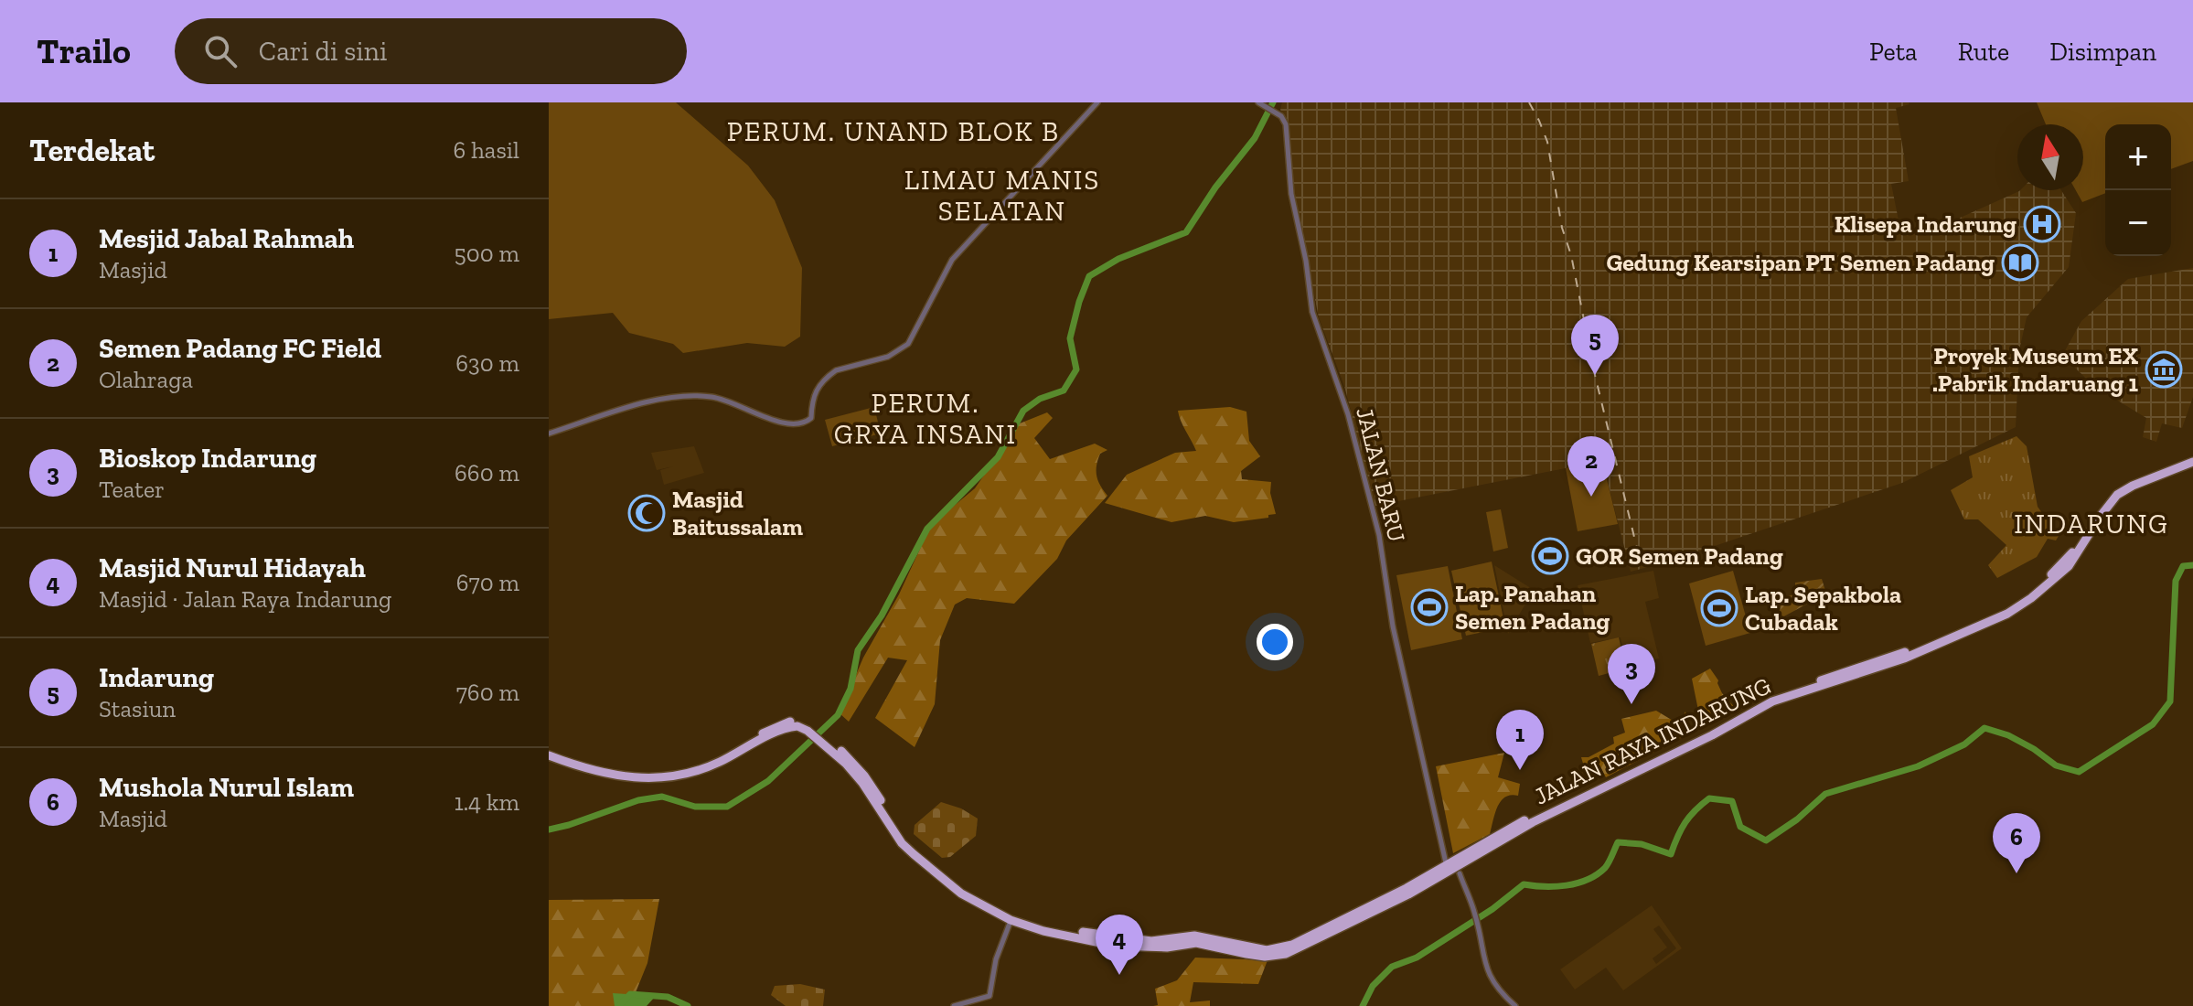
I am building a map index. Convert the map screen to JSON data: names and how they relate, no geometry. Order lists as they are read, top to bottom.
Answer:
{
  "streets": {
    "highway": ["JALAN RAYA INDARUNG"],
    "street": ["JALAN BARU"]
  },
  "crossings": [
    ["JALAN BARU", "JALAN RAYA INDARUNG"]
  ],
  "districts": [
    "PERUM. UNAND BLOK B",
    "LIMAU MANIS SELATAN",
    "PERUM. GRYA INSANI",
    "INDARUNG"
  ],
  "places": {
    "hospital": ["Klisepa Indarung"],
    "library": ["Gedung Kearsipan PT Semen Padang"],
    "museum": ["Proyek Museum EX .Pabrik Indaruang 1"],
    "mosque": ["Masjid Baitussalam"],
    "sports": ["GOR Semen Padang", "Lap. Panahan Semen Padang", "Lap. Sepakbola Cubadak"]
  },
  "north": "top",
  "page": {
    "header": "Trailo",
    "search": "Cari di sini",
    "nav": ["Peta", "Rute", "Disimpan"],
    "heading": ["Terdekat", "6 hasil"],
    "map_buttons": ["+", "−"],
    "list": [
      {
        "mark": "1",
        "name": "Mesjid Jabal Rahmah",
        "note": "Masjid",
        "value": "500 m"
      },
      {
        "mark": "2",
        "name": "Semen Padang FC Field",
        "note": "Olahraga",
        "value": "630 m"
      },
      {
        "mark": "3",
        "name": "Bioskop Indarung",
        "note": "Teater",
        "value": "660 m"
      },
      {
        "mark": "4",
        "name": "Masjid Nurul Hidayah",
        "note": "Masjid · Jalan Raya Indarung",
        "value": "670 m"
      },
      {
        "mark": "5",
        "name": "Indarung",
        "note": "Stasiun",
        "value": "760 m"
      },
      {
        "mark": "6",
        "name": "Mushola Nurul Islam",
        "note": "Masjid",
        "value": "1.4 km"
      }
    ],
    "pins": [
      "5",
      "2",
      "3",
      "1",
      "6",
      "4"
    ]
  }
}
